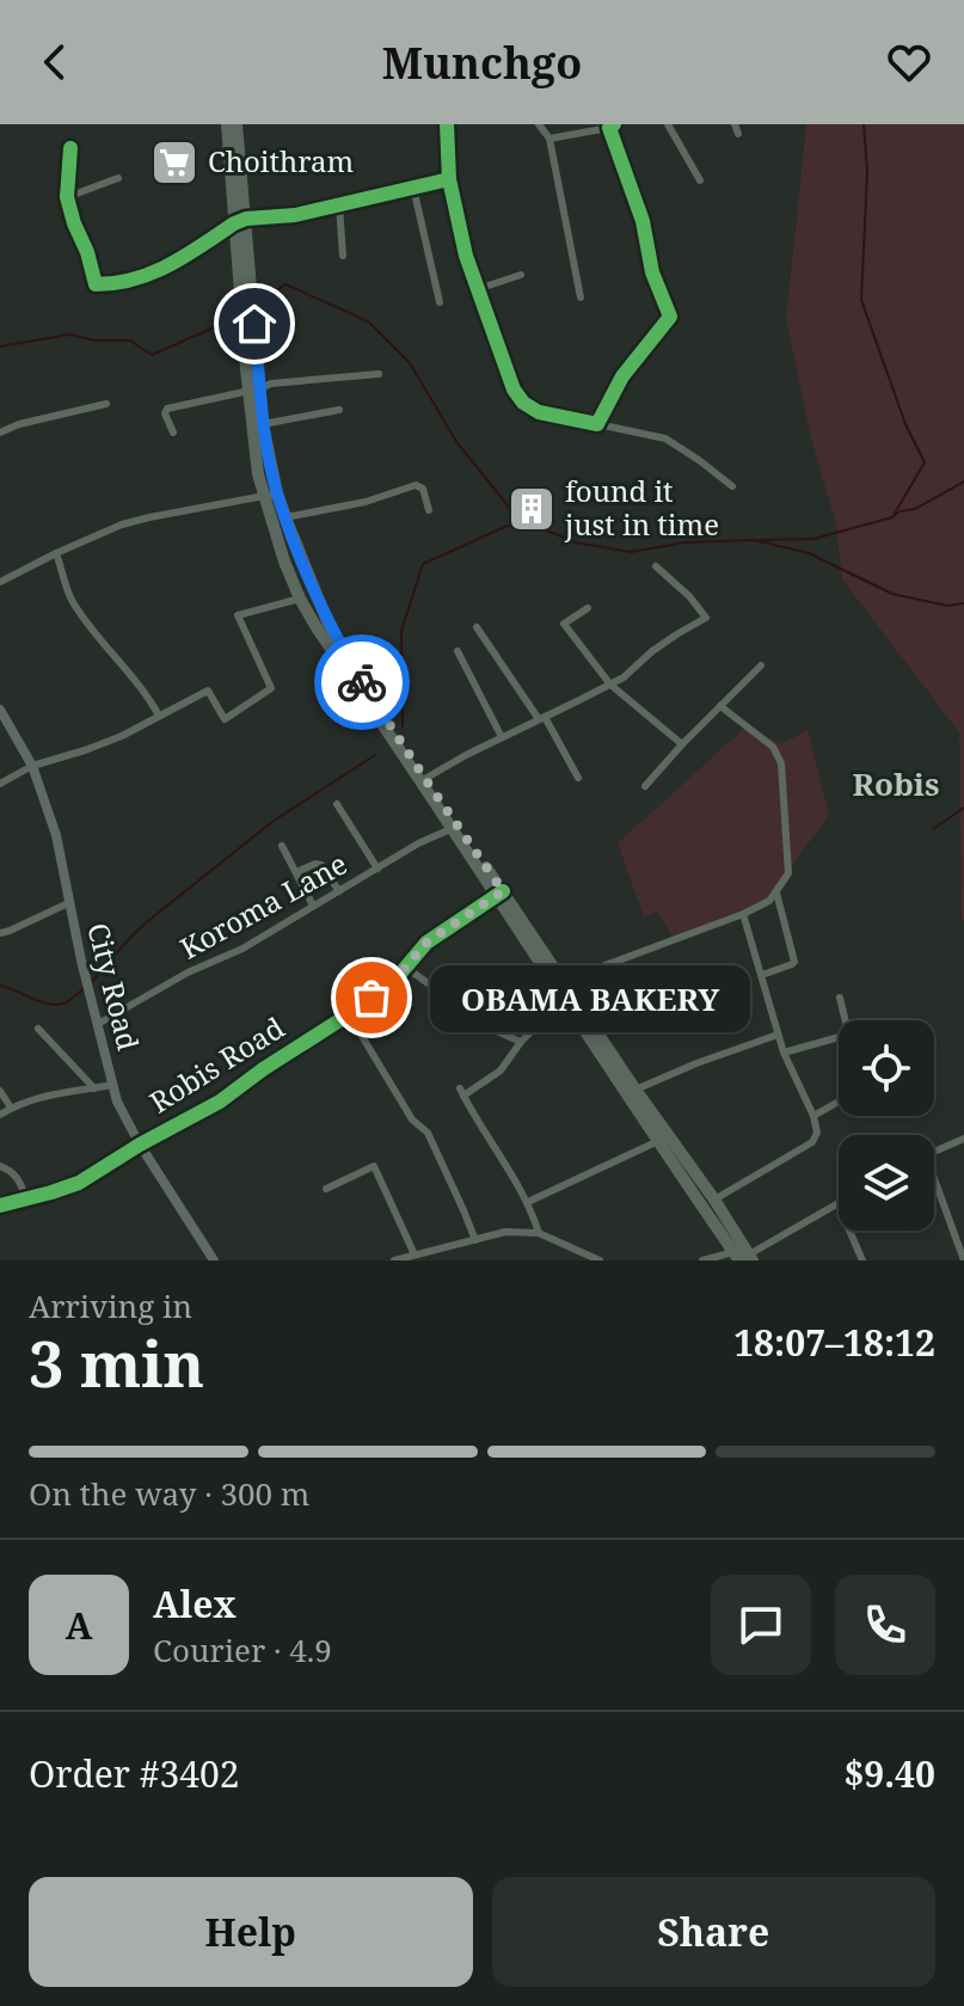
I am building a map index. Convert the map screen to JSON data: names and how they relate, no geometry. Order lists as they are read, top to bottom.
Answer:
{
  "streets": {
    "main road": ["City Road"],
    "street": ["Koroma Lane", "Robis Road"]
  },
  "crossings": [
    ["Koroma Lane", "City Road"],
    ["City Road", "Robis Road"]
  ],
  "districts": ["Robis"],
  "places": {
    "supermarket": ["Choithram"],
    "building": ["found it just in time"],
    "other": ["OBAMA BAKERY"]
  },
  "page": {
    "header": "Munchgo",
    "bubble": "OBAMA BAKERY",
    "heading": ["3 min", "Arriving in", "18:07–18:12"],
    "panel": [
      "Alex",
      "Courier · 4.9",
      "Order #3402",
      "$9.40"
    ],
    "bar": "On the way · 300 m",
    "round": "A",
    "buttons": ["Help", "Share"]
  }
}
